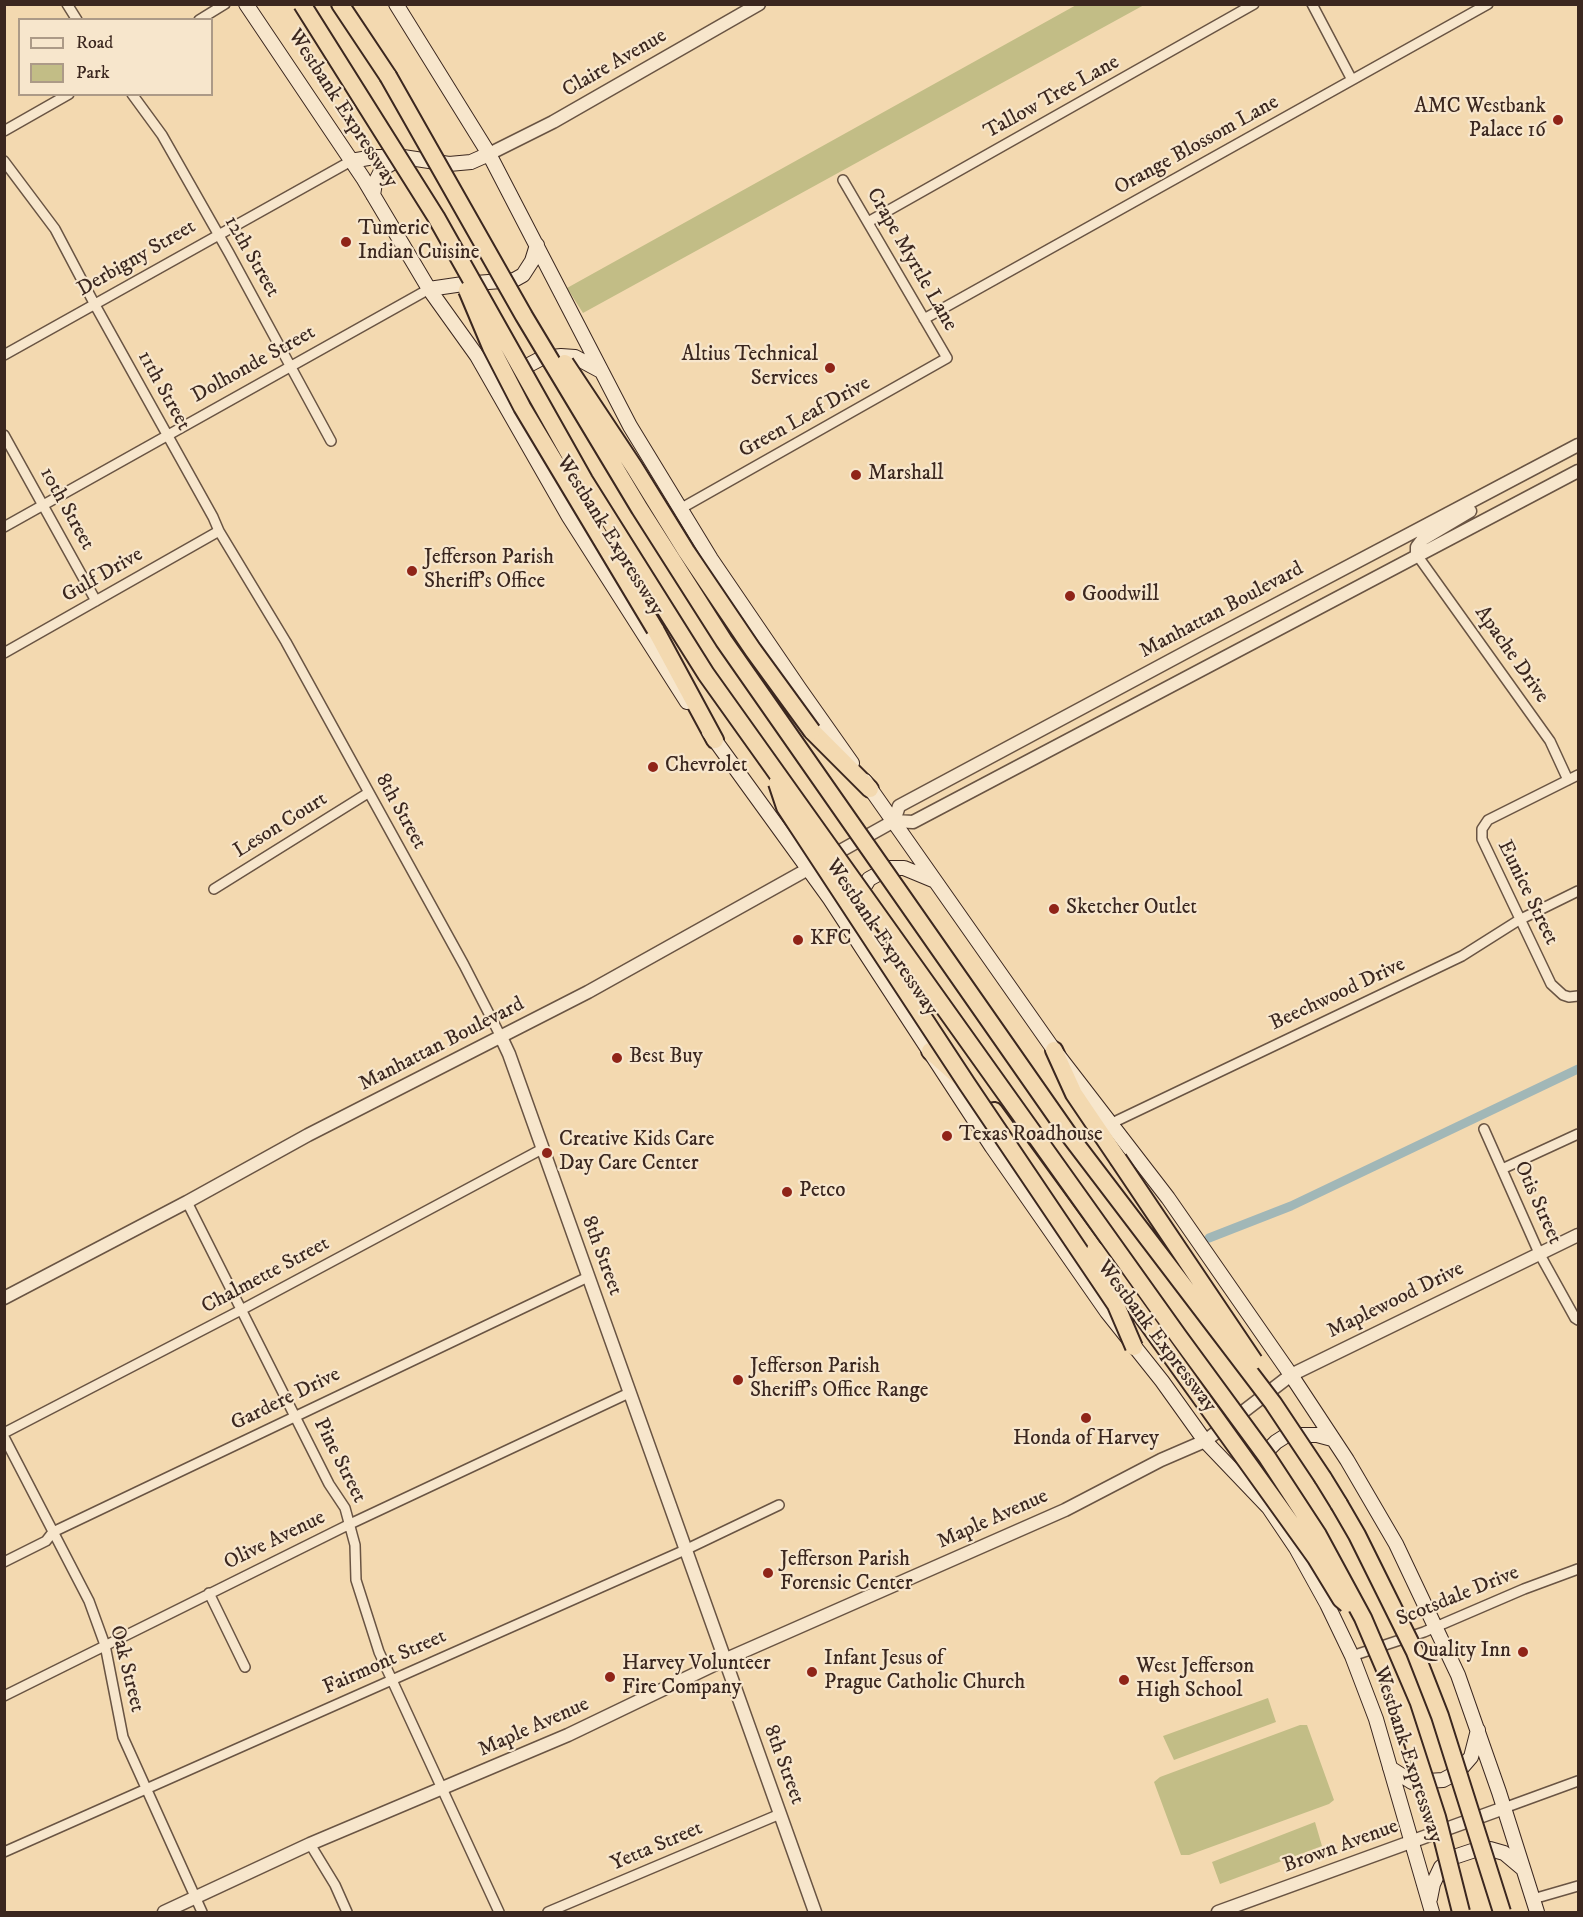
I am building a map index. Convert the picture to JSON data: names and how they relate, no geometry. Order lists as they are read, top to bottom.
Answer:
{
  "streets": {
    "highway": ["Westbank Expressway"],
    "street": [
      "Claire Avenue",
      "Tallow Tree Lane",
      "Orange Blossom Lane",
      "12th Street",
      "Derbigny Street",
      "Crape Myrtle Lane",
      "Dolhonde Street",
      "11th Street",
      "Green Leaf Drive",
      "10th Street",
      "Gulf Drive",
      "Manhattan Boulevard",
      "Apache Drive",
      "8th Street",
      "Leson Court",
      "Eunice Street",
      "Beechwood Drive",
      "Otis Street",
      "Chalmette Street",
      "Maplewood Drive",
      "Gardere Drive",
      "Pine Street",
      "Maple Avenue",
      "Olive Avenue",
      "Scotsdale Drive",
      "Fairmont Street",
      "Oak Street",
      "Yetta Street",
      "Brown Avenue"
    ]
  },
  "crossings": [
    ["Tallow Tree Lane", "Crape Myrtle Lane"],
    ["Westbank Expressway", "Derbigny Street"],
    ["Westbank Expressway", "Dolhonde Street"],
    ["Westbank Expressway", "Manhattan Boulevard"],
    ["Westbank Expressway", "Maple Avenue"],
    ["Westbank Expressway", "Scotsdale Drive"],
    ["Westbank Expressway", "Brown Avenue"],
    ["Orange Blossom Lane", "Crape Myrtle Lane"],
    ["12th Street", "Derbigny Street"],
    ["12th Street", "Dolhonde Street"],
    ["Derbigny Street", "11th Street"],
    ["Crape Myrtle Lane", "Green Leaf Drive"],
    ["Dolhonde Street", "11th Street"],
    ["Dolhonde Street", "10th Street"],
    ["11th Street", "Gulf Drive"],
    ["11th Street", "8th Street"],
    ["10th Street", "Gulf Drive"],
    ["Manhattan Boulevard", "Apache Drive"],
    ["Manhattan Boulevard", "8th Street"],
    ["Manhattan Boulevard", "Pine Street"],
    ["Apache Drive", "Eunice Street"],
    ["8th Street", "Leson Court"],
    ["8th Street", "Chalmette Street"],
    ["8th Street", "Gardere Drive"],
    ["8th Street", "Maple Avenue"],
    ["8th Street", "Olive Avenue"],
    ["8th Street", "Fairmont Street"],
    ["8th Street", "Yetta Street"],
    ["Eunice Street", "Beechwood Drive"],
    ["Otis Street", "Maplewood Drive"],
    ["Chalmette Street", "Pine Street"],
    ["Chalmette Street", "Oak Street"],
    ["Maplewood Drive", "Maple Avenue"],
    ["Gardere Drive", "Pine Street"],
    ["Gardere Drive", "Oak Street"],
    ["Pine Street", "Maple Avenue"],
    ["Pine Street", "Olive Avenue"],
    ["Pine Street", "Fairmont Street"],
    ["Maple Avenue", "Oak Street"],
    ["Olive Avenue", "Oak Street"],
    ["Fairmont Street", "Oak Street"]
  ],
  "places": [
    "AMC Westbank Palace 16",
    "Tumeric Indian Cuisine",
    "Altius Technical Services",
    "Marshall",
    "Jefferson Parish Sheriff's Office",
    "Goodwill",
    "Chevrolet",
    "Sketcher Outlet",
    "KFC",
    "Best Buy",
    "Texas Roadhouse",
    "Creative Kids Care Day Care Center",
    "Petco",
    "Jefferson Parish Sheriff's Office Range",
    "Honda of Harvey",
    "Jefferson Parish Forensic Center",
    "Quality Inn",
    "Infant Jesus of Prague Catholic Church",
    "Harvey Volunteer Fire Company",
    "West Jefferson High School"
  ],
  "legend": ["Road", "Park"]
}
